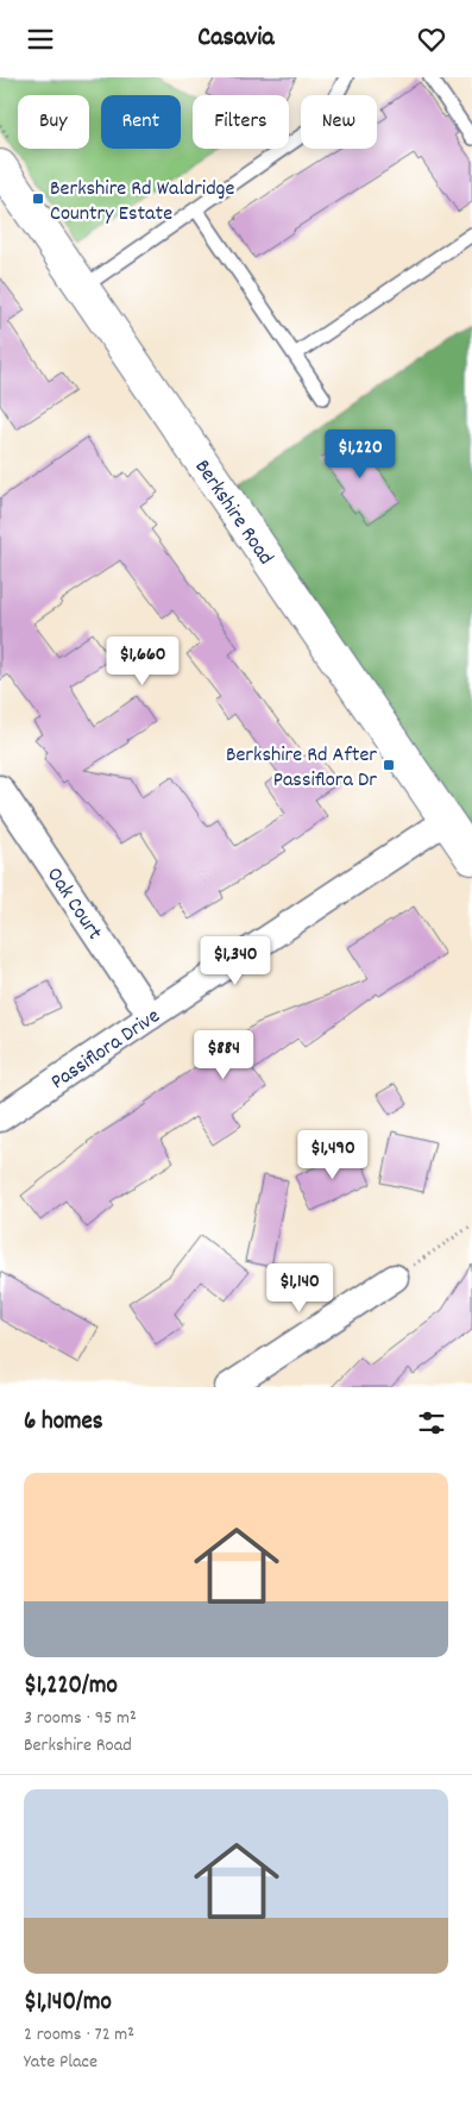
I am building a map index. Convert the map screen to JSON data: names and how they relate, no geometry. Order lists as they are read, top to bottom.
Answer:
{
  "streets": {
    "main road": ["Berkshire Road"],
    "street": ["Oak Court", "Passiflora Drive"]
  },
  "crossings": [
    ["Berkshire Road", "Passiflora Drive"],
    ["Oak Court", "Passiflora Drive"]
  ],
  "places": {
    "transit": ["Berkshire Rd Waldridge Country Estate", "Berkshire Rd After Passiflora Dr"]
  },
  "page": {
    "header": "Casavia",
    "chip": [
      "Buy",
      "Rent",
      "Filters",
      "New"
    ],
    "price": [
      "$1,220",
      "$1,660",
      "$1,340",
      "$884",
      "$1,490",
      "$1,140"
    ],
    "heading": "6 homes",
    "list": [
      {
        "name": "$1,220/mo",
        "note": "3 rooms · 95 m² · Berkshire Road"
      },
      {
        "name": "$1,140/mo",
        "note": "2 rooms · 72 m² · Yate Place"
      }
    ]
  }
}
